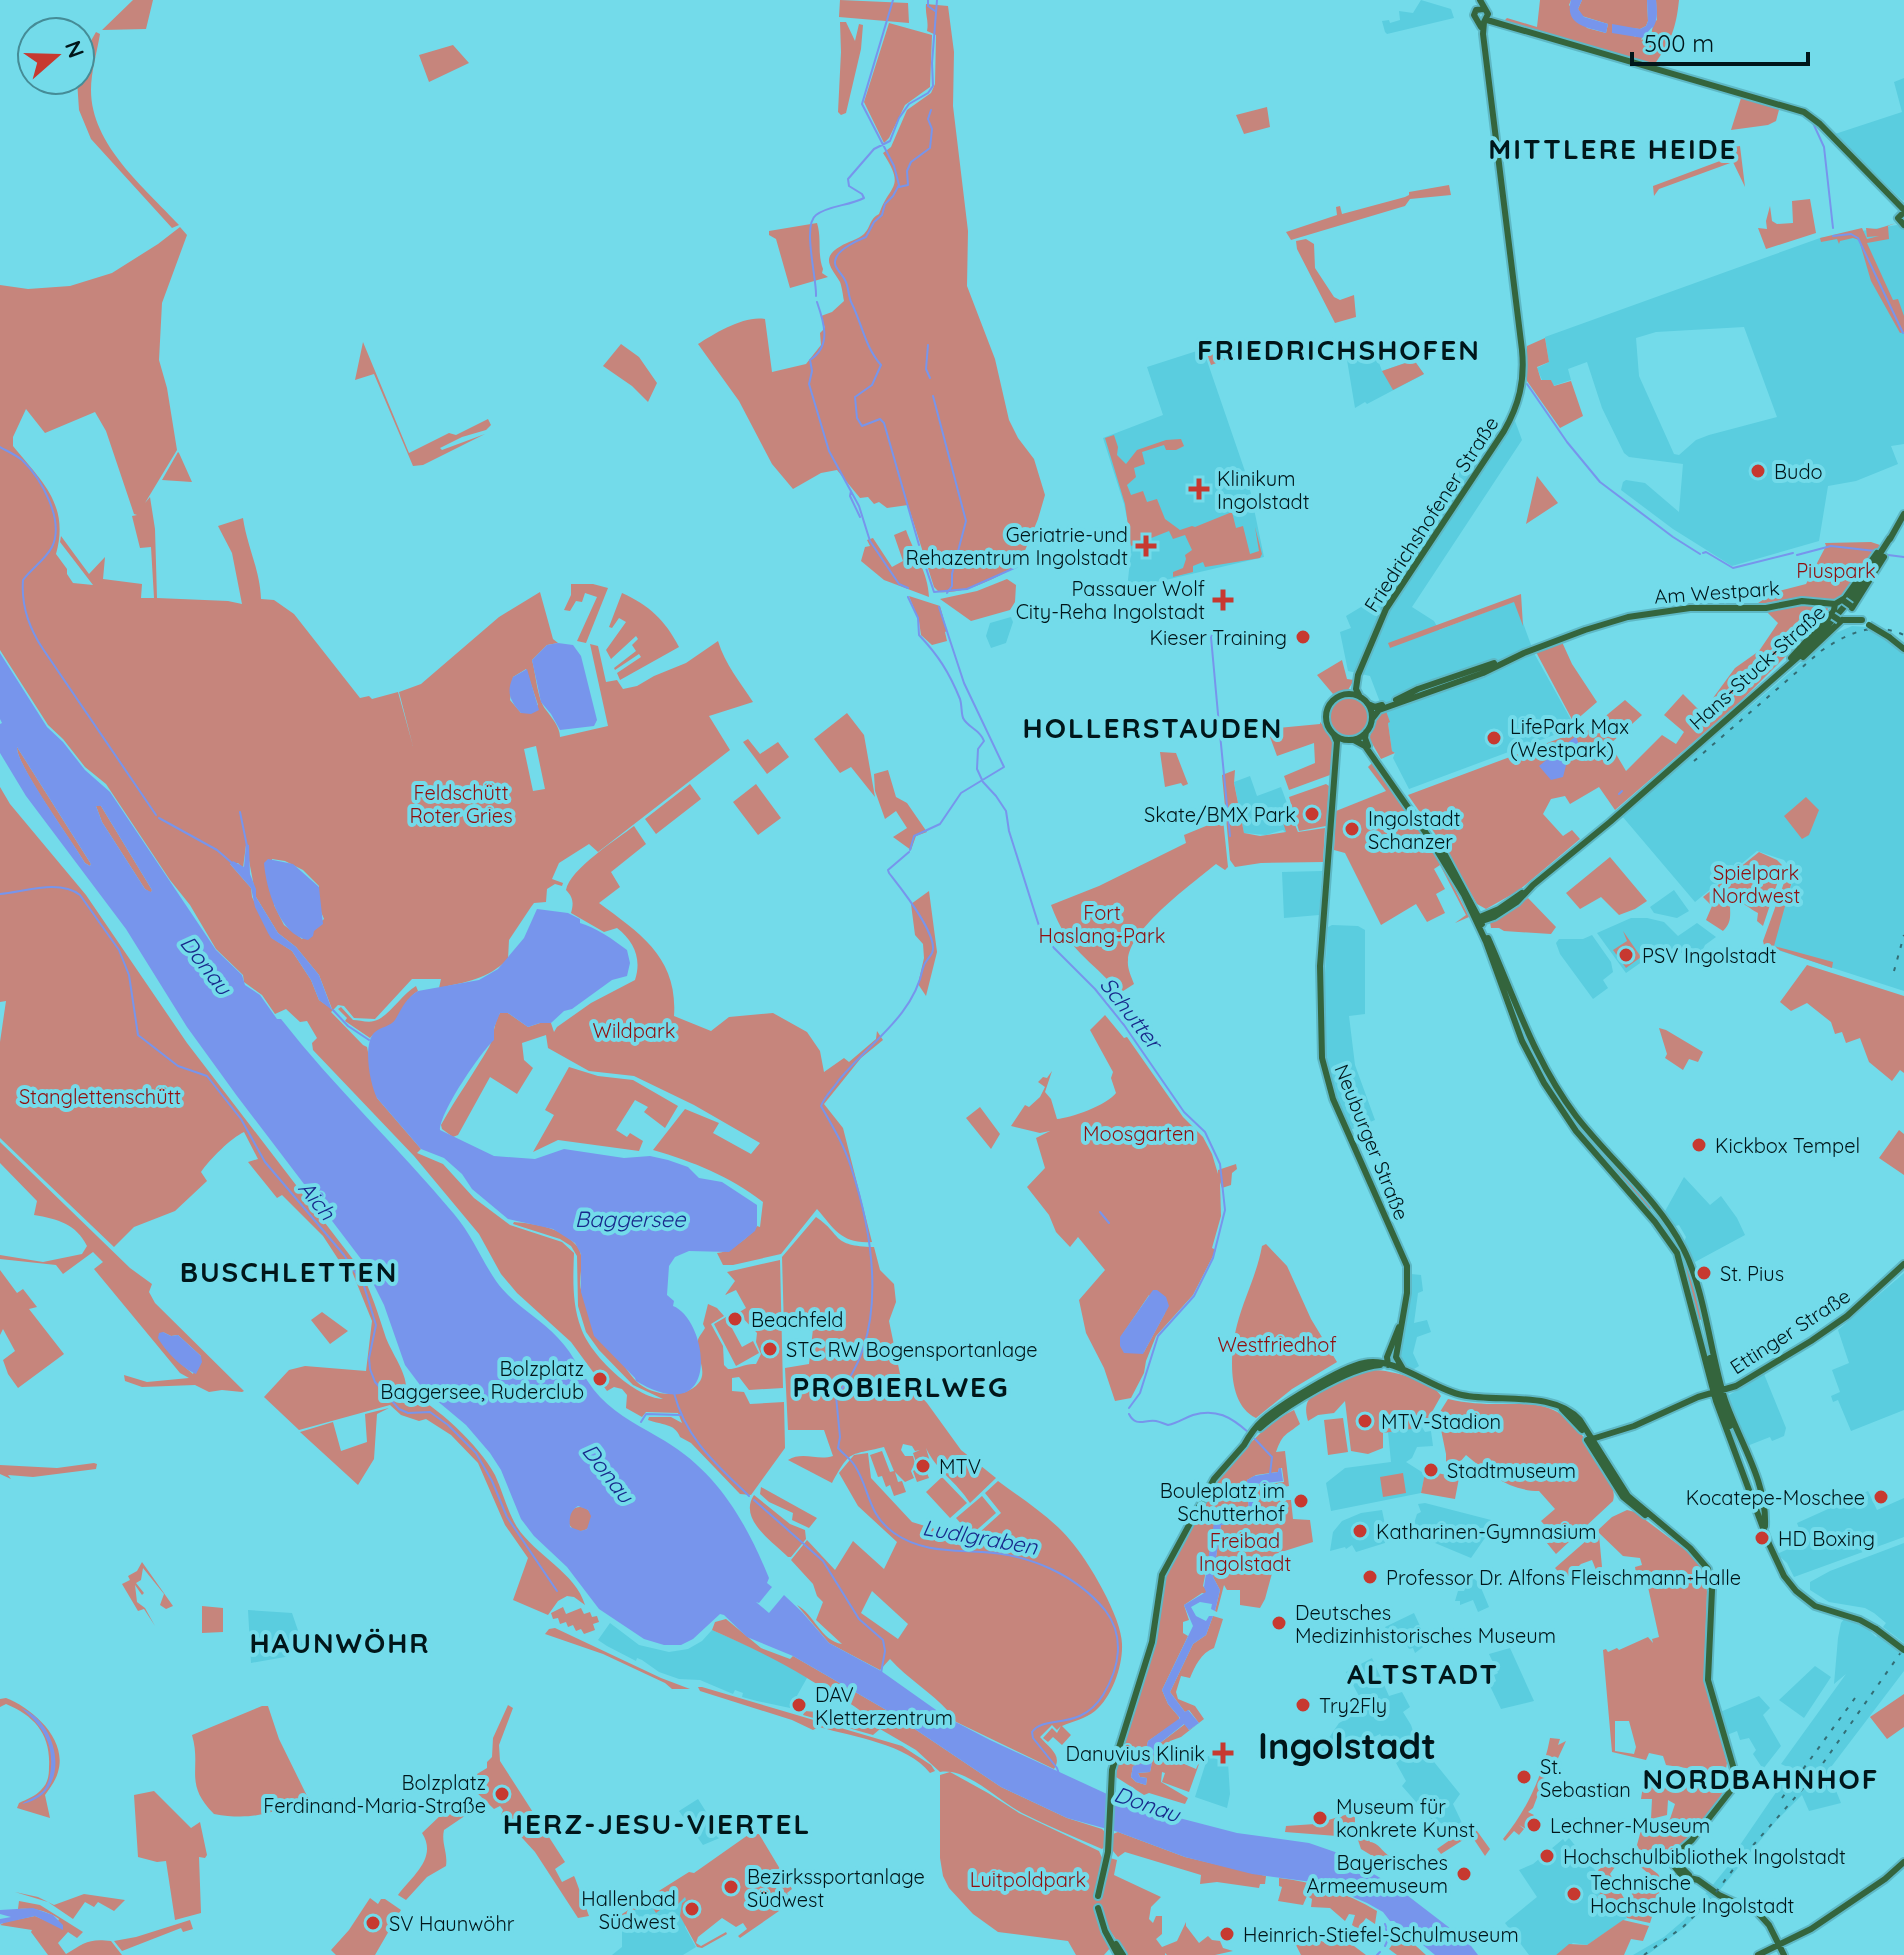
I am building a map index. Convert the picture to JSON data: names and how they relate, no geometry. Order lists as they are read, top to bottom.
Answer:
{
  "streets": {
    "main road": [
      "Friedrichshofener Straße",
      "Am Westpark",
      "Hans-Stuck-Straße",
      "Neuburger Straße",
      "Ettinger Straße"
    ]
  },
  "crossings": [
    ["Friedrichshofener Straße", "Am Westpark"],
    ["Friedrichshofener Straße", "Neuburger Straße"],
    ["Am Westpark", "Neuburger Straße"]
  ],
  "districts": [
    "MITTLERE HEIDE",
    "FRIEDRICHSHOFEN",
    "HOLLERSTAUDEN",
    "BUSCHLETTEN",
    "PROBIERLWEG",
    "HAUNWÖHR",
    "ALTSTADT",
    "Ingolstadt",
    "NORDBAHNHOF",
    "HERZ-JESU-VIERTEL"
  ],
  "water": [
    "Donau",
    "Schutter",
    "Aich",
    "Baggersee",
    "Ludlgraben"
  ],
  "parks": [
    "Piuspark",
    "Feldschütt Roter Gries",
    "Spielpark Nordwest",
    "Fort Haslang-Park",
    "Wildpark",
    "Stanglettenschütt",
    "Moosgarten",
    "Westfriedhof",
    "Freibad Ingolstadt",
    "Luitpoldpark"
  ],
  "places": {
    "other": [
      "Budo",
      "Kieser Training",
      "LifePark Max (Westpark)",
      "Skate/BMX Park",
      "Ingolstadt Schanzer",
      "PSV Ingolstadt",
      "Kickbox Tempel",
      "St. Pius",
      "Beachfeld",
      "STC RW Bogensportanlage",
      "Bolzplatz Baggersee, Ruderclub",
      "MTV-Stadion",
      "MTV",
      "Stadtmuseum",
      "Kocatepe-Moschee",
      "Bouleplatz im Schutterhof",
      "Katharinen-Gymnasium",
      "HD Boxing",
      "Professor Dr. Alfons Fleischmann-Halle",
      "Deutsches Medizinhistorisches Museum",
      "DAV Kletterzentrum",
      "Try2Fly",
      "St. Sebastian",
      "Bolzplatz Ferdinand-Maria-Straße",
      "Museum für konkrete Kunst",
      "Lechner-Museum",
      "Hochschulbibliothek Ingolstadt",
      "Bayerisches Armeemuseum",
      "Bezirkssportanlage Südwest",
      "Technische Hochschule Ingolstadt",
      "Hallenbad Südwest",
      "SV Haunwöhr",
      "Heinrich-Stiefel-Schulmuseum"
    ],
    "health": [
      "Klinikum Ingolstadt",
      "Geriatrie-und Rehazentrum Ingolstadt",
      "Passauer Wolf City-Reha Ingolstadt",
      "Danuvius Klinik"
    ]
  },
  "scale_bar": "500 m",
  "north": "right"
}
